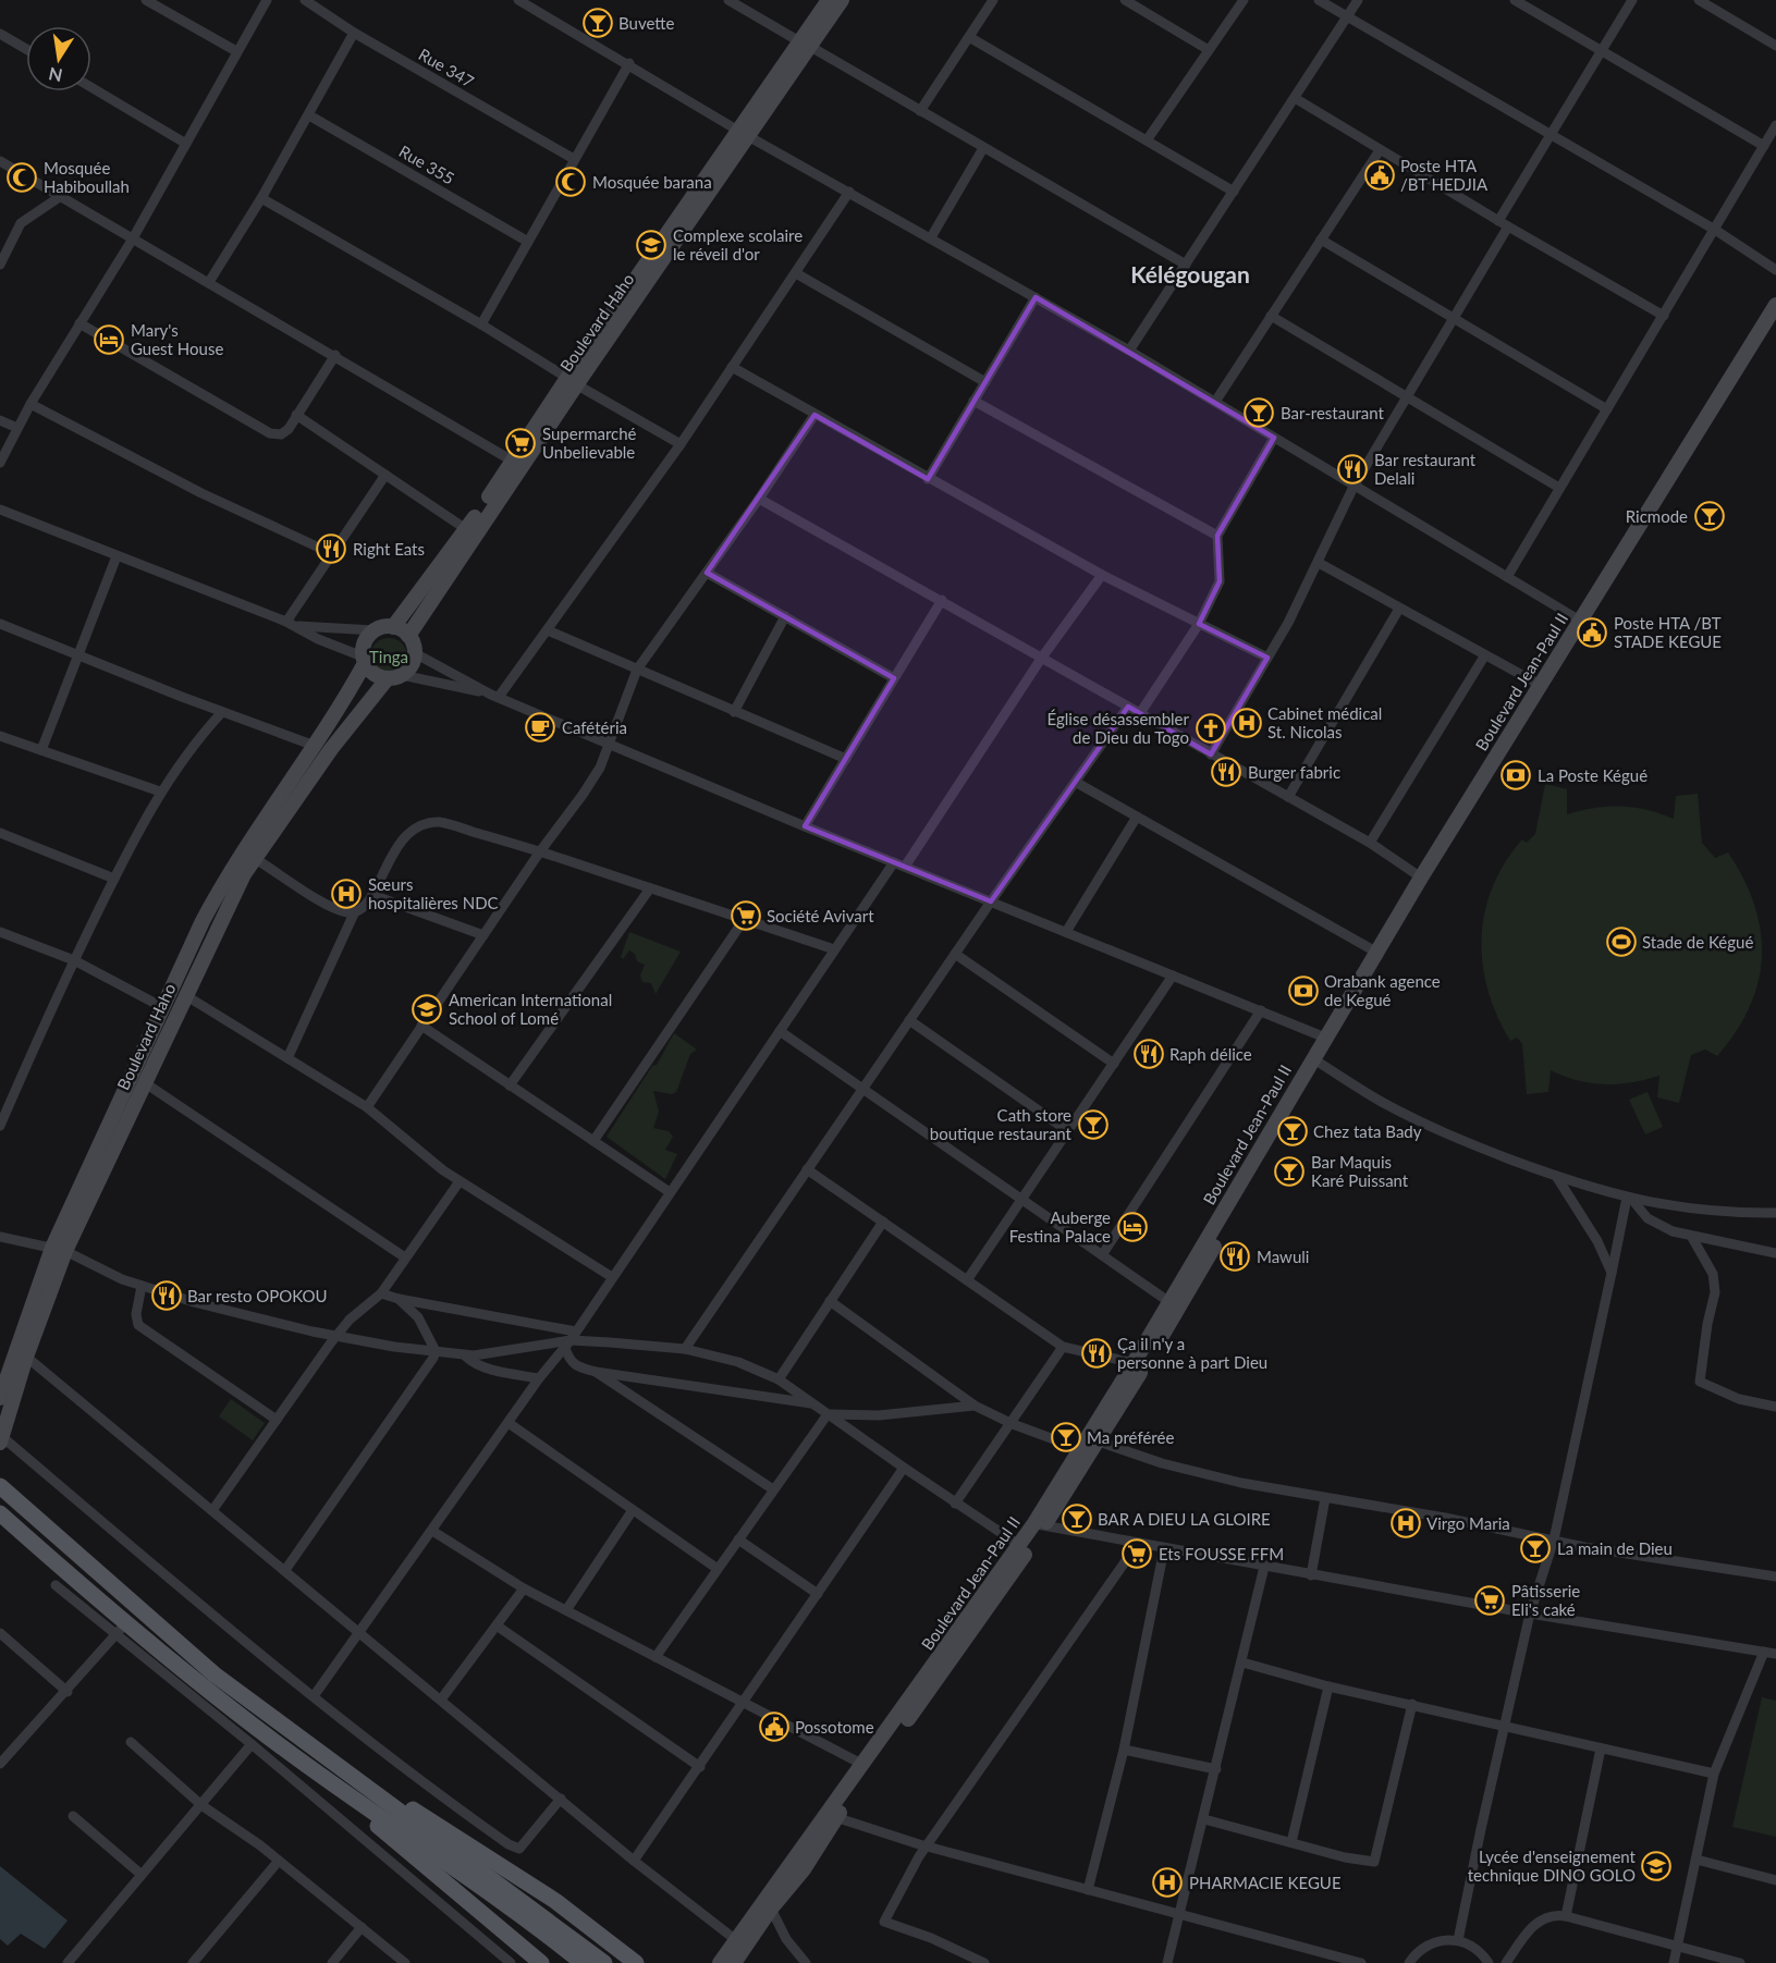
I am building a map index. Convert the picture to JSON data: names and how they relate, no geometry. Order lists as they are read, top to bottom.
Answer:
{
  "streets": {
    "main road": ["Boulevard Haho", "Boulevard Jean-Paul II"],
    "street": ["Rue 347", "Rue 355"]
  },
  "districts": ["Kélégougan"],
  "parks": ["Tinga"],
  "places": {
    "bar": [
      "Buvette",
      "Bar-restaurant",
      "Ricmode",
      "Cath store boutique restaurant",
      "Chez tata Bady",
      "Bar Maquis Karé Puissant",
      "Ma préférée",
      "BAR A DIEU LA GLOIRE",
      "La main de Dieu"
    ],
    "public building": ["Poste HTA /BT HEDJIA", "Poste HTA /BT STADE KEGUE", "Possotome"],
    "mosque": ["Mosquée Habiboullah", "Mosquée barana"],
    "school or university": ["Complexe scolaire le réveil d'or", "American International School of Lomé", "Lycée d'enseignement technique DINO GOLO"],
    "hotel": ["Mary's Guest House", "Auberge Festina Palace"],
    "supermarket": [
      "Supermarché Unbelievable",
      "Société Avivart",
      "Ets FOUSSE FFM",
      "Pâtisserie Eli's caké"
    ],
    "restaurant": [
      "Bar restaurant Delali",
      "Right Eats",
      "Burger fabric",
      "Raph délice",
      "Mawuli",
      "Bar resto OPOKOU",
      "Ça il n'y a personne à part Dieu"
    ],
    "hospital": [
      "Cabinet médical St. Nicolas",
      "Sœurs hospitalières NDC",
      "Virgo Maria",
      "PHARMACIE KEGUE"
    ],
    "cafe": ["Cafétéria"],
    "church": ["Église désassembler de Dieu du Togo"],
    "bank": ["La Poste Kégué", "Orabank agence de Kegué"],
    "sports": ["Stade de Kégué"]
  },
  "north": "bottom"
}
